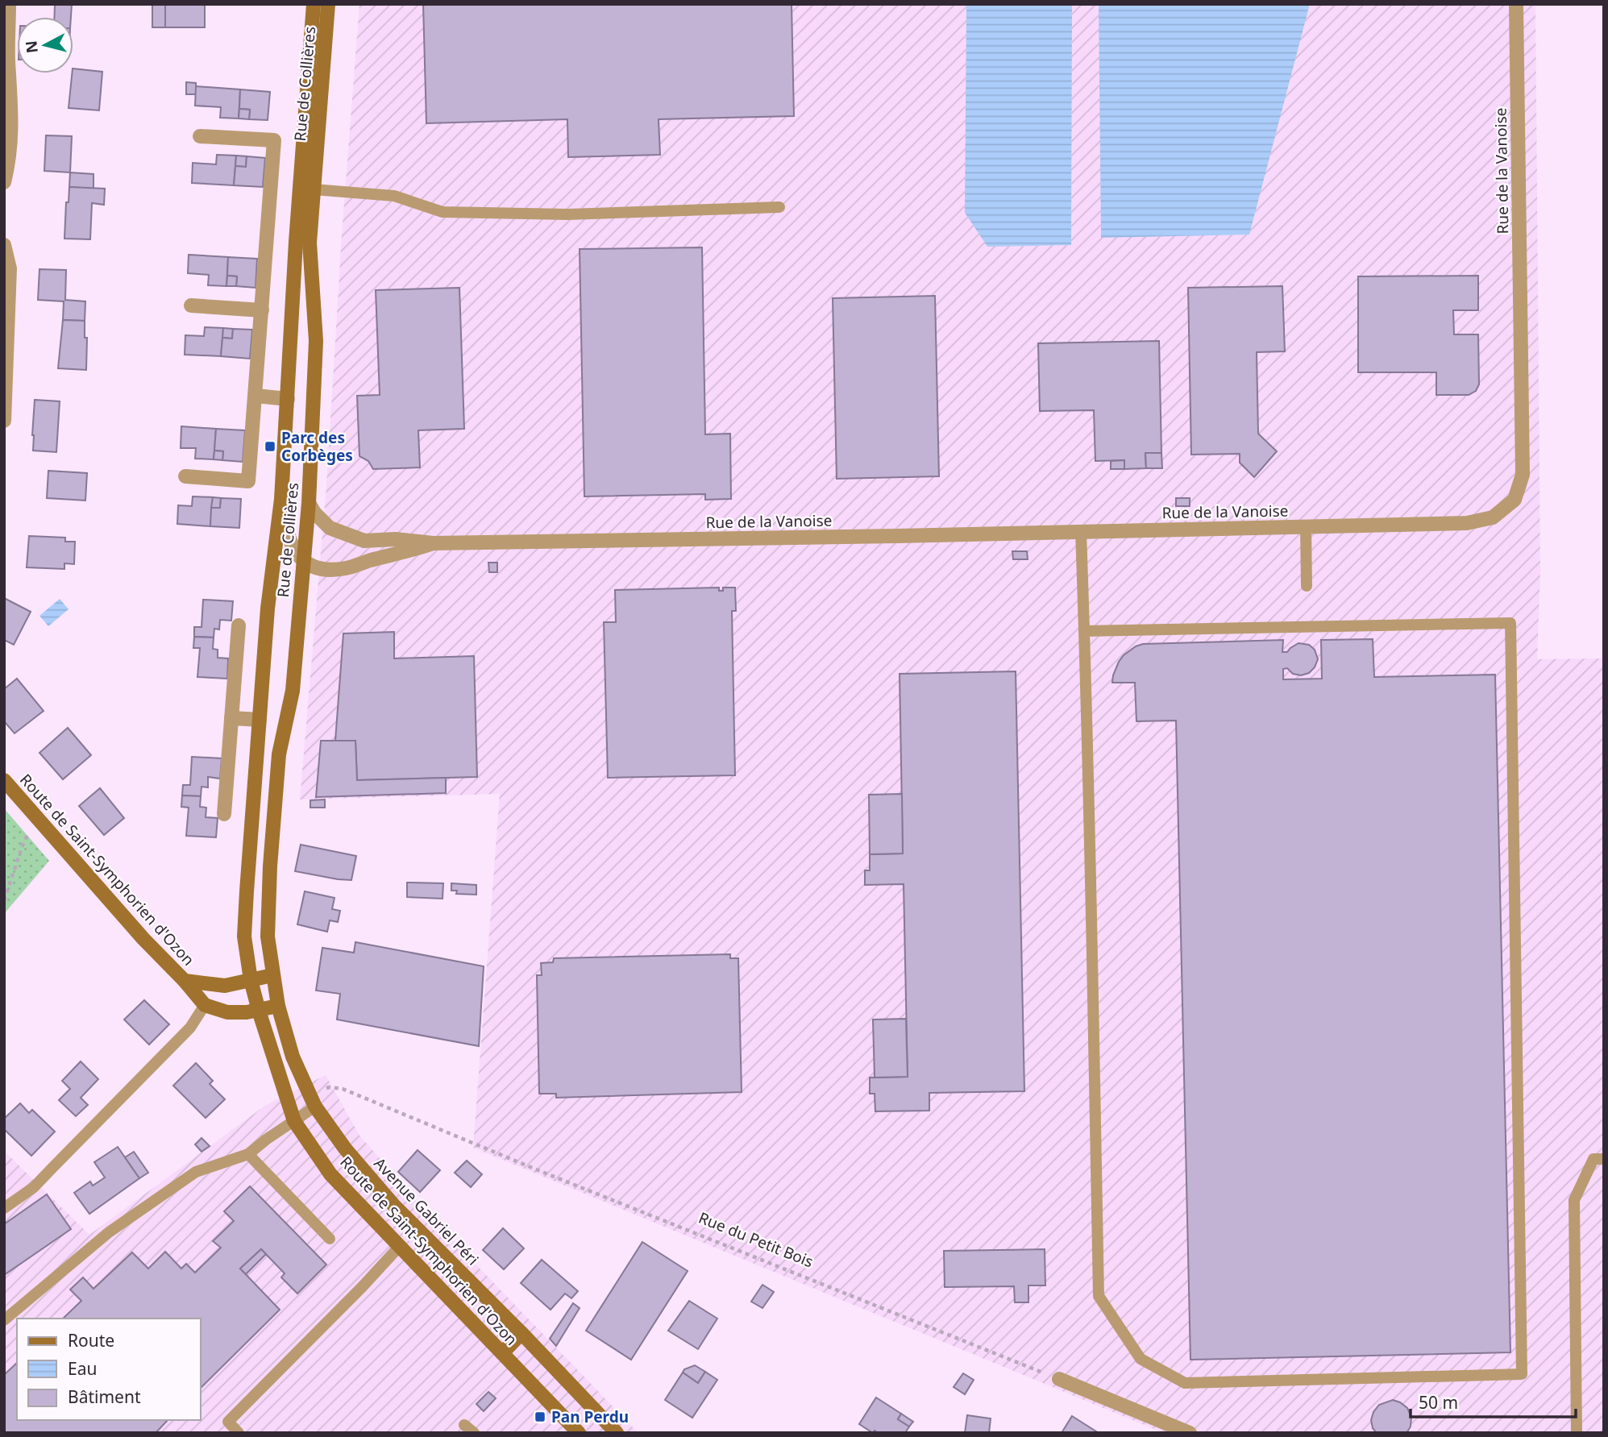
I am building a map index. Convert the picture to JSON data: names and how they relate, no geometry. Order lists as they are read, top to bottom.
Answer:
{
  "streets": {
    "main road": ["Rue de Collières", "Route de Saint-Symphorien d'Ozon", "Avenue Gabriel Péri"],
    "street": ["Rue de la Vanoise"],
    "path": ["Rue du Petit Bois"]
  },
  "crossings": [
    ["Rue de Collières", "Rue de la Vanoise"],
    ["Rue de Collières", "Route de Saint-Symphorien d'Ozon"],
    ["Rue de Collières", "Avenue Gabriel Péri"],
    ["Route de Saint-Symphorien d'Ozon", "Avenue Gabriel Péri"],
    ["Avenue Gabriel Péri", "Rue du Petit Bois"]
  ],
  "places": {
    "transit": ["Parc des Corbèges", "Pan Perdu"]
  },
  "legend": ["Route", "Eau", "Bâtiment"],
  "scale_bar": "50 m",
  "north": "left"
}
